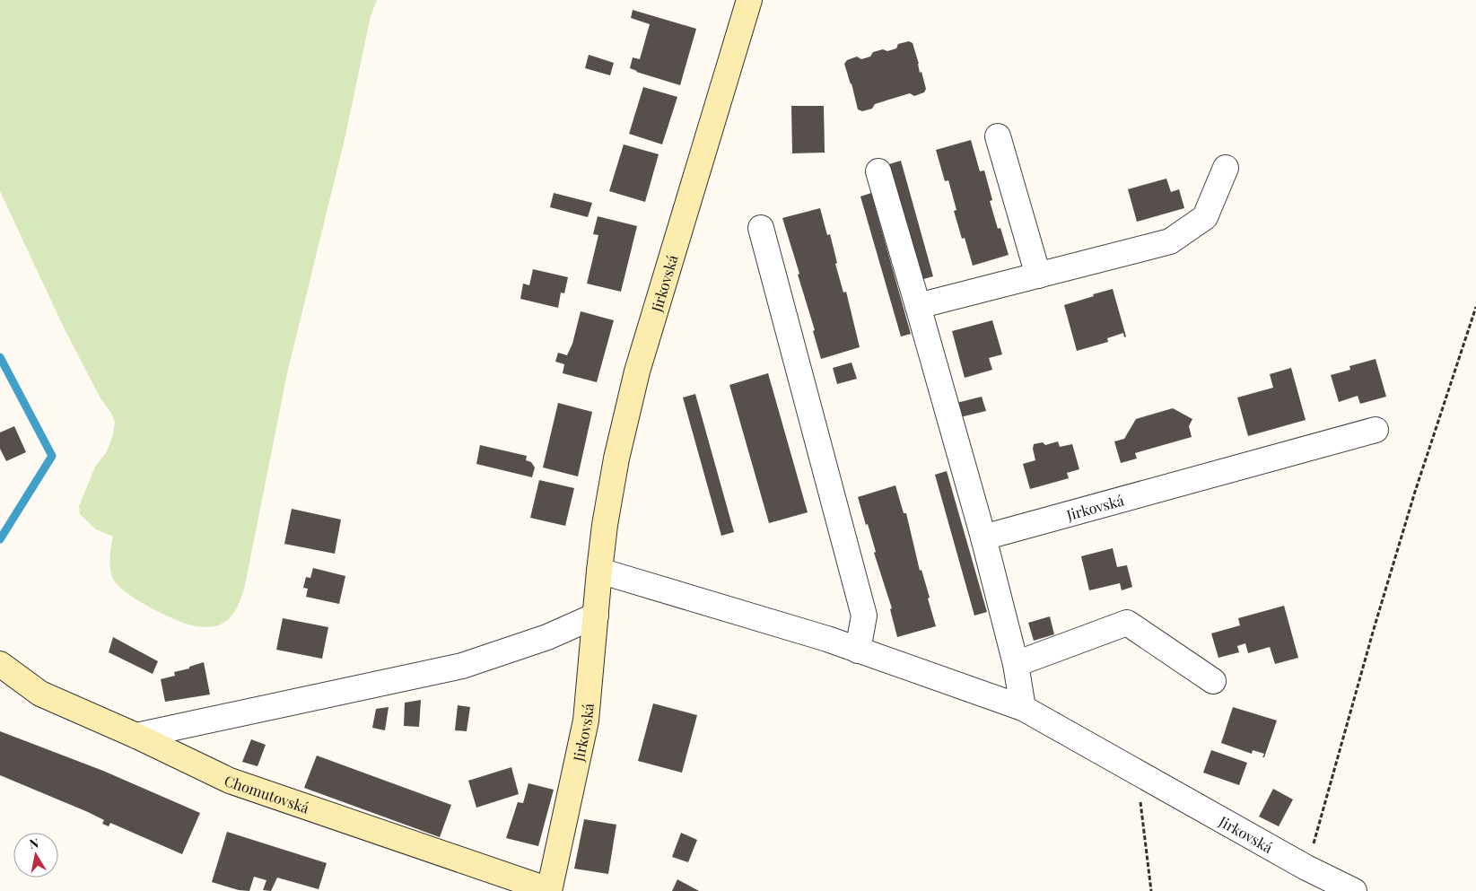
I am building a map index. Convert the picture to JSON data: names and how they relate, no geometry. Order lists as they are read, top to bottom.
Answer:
{
  "streets": {
    "street": ["Jirkovská", "Chomutovská"]
  },
  "crossings": [
    ["Jirkovská", "Chomutovská"]
  ],
  "north": "top"
}
